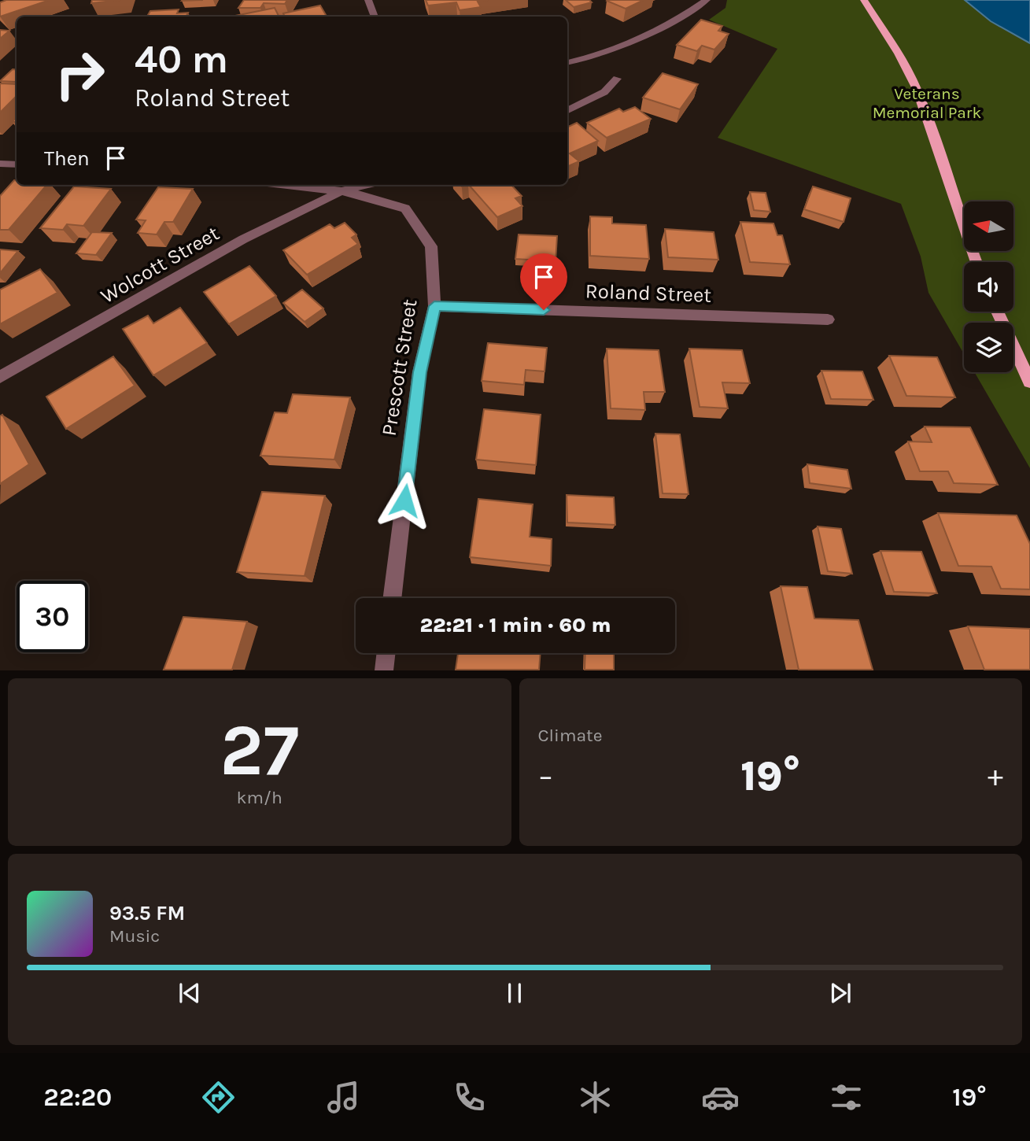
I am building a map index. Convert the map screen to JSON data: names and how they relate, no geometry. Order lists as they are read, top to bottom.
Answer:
{
  "streets": {
    "street": ["Wolcott Street", "Roland Street", "Prescott Street"]
  },
  "crossings": [
    ["Wolcott Street", "Prescott Street"],
    ["Roland Street", "Prescott Street"]
  ],
  "parks": ["Veterans Memorial Park"],
  "north": "left",
  "page": {
    "turn": ["40 m", "Roland Street"],
    "then": "Then",
    "limit": "30",
    "trip": "22:21 · 1 min · 60 m",
    "tile": [
      ["27", "km/h"],
      "Climate"
    ],
    "heat": ["−", "19°", "+"],
    "song": ["93.5 FM", "Music"],
    "tabs": ["22:20", "19°"]
  }
}
